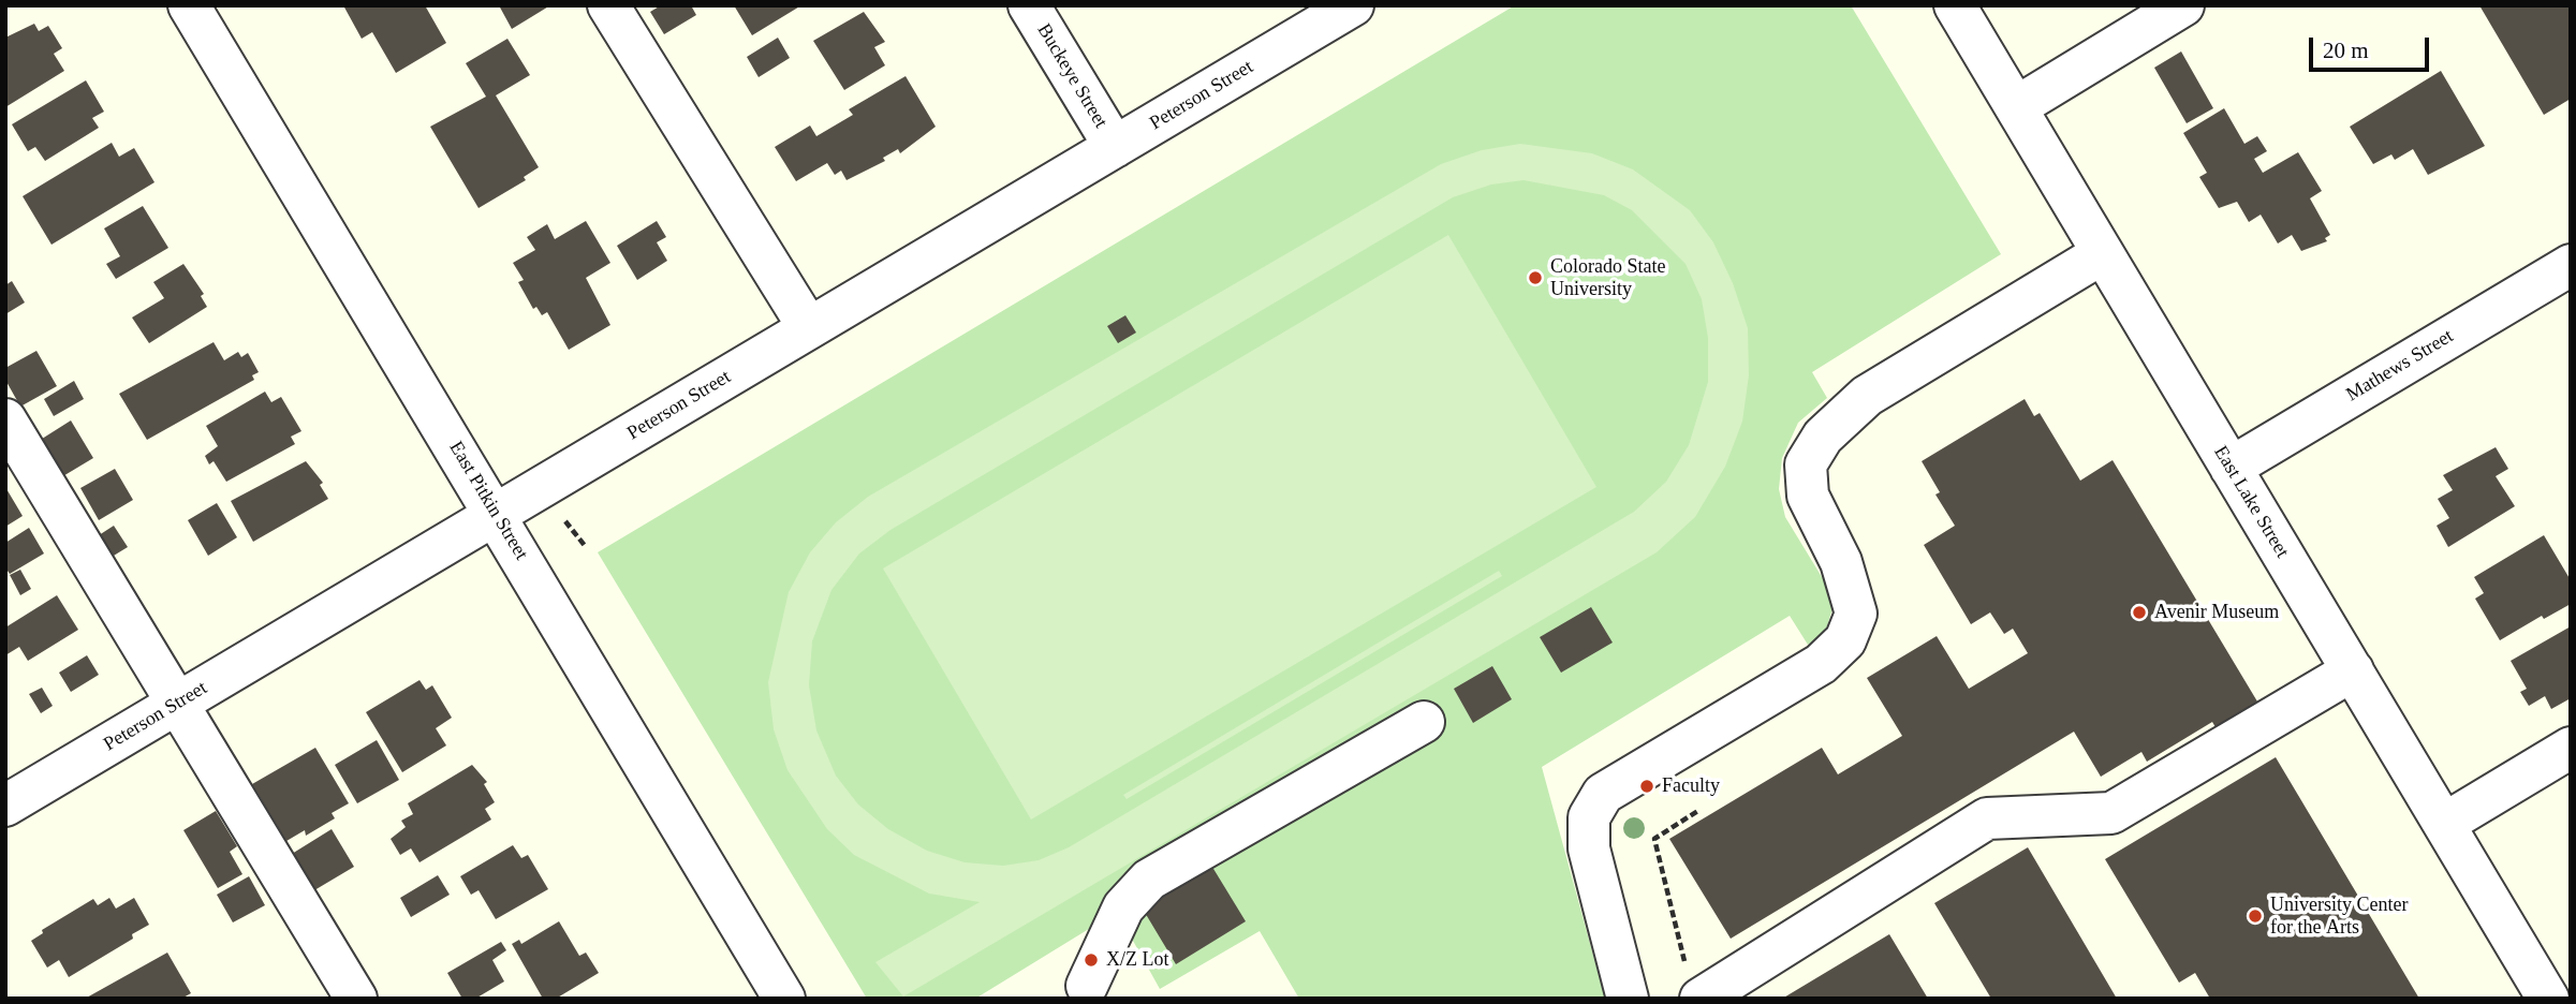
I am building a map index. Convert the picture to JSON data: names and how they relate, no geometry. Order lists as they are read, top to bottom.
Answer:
{
  "streets": {
    "street": [
      "Buckeye Street",
      "Peterson Street",
      "Mathews Street",
      "East Pitkin Street",
      "East Lake Street"
    ]
  },
  "crossings": [
    ["Buckeye Street", "Peterson Street"],
    ["Peterson Street", "East Pitkin Street"],
    ["Mathews Street", "East Lake Street"]
  ],
  "places": [
    "Colorado State University",
    "Avenir Museum",
    "Faculty",
    "University Center for the Arts",
    "X/Z Lot"
  ],
  "scale_bar": "20 m"
}
